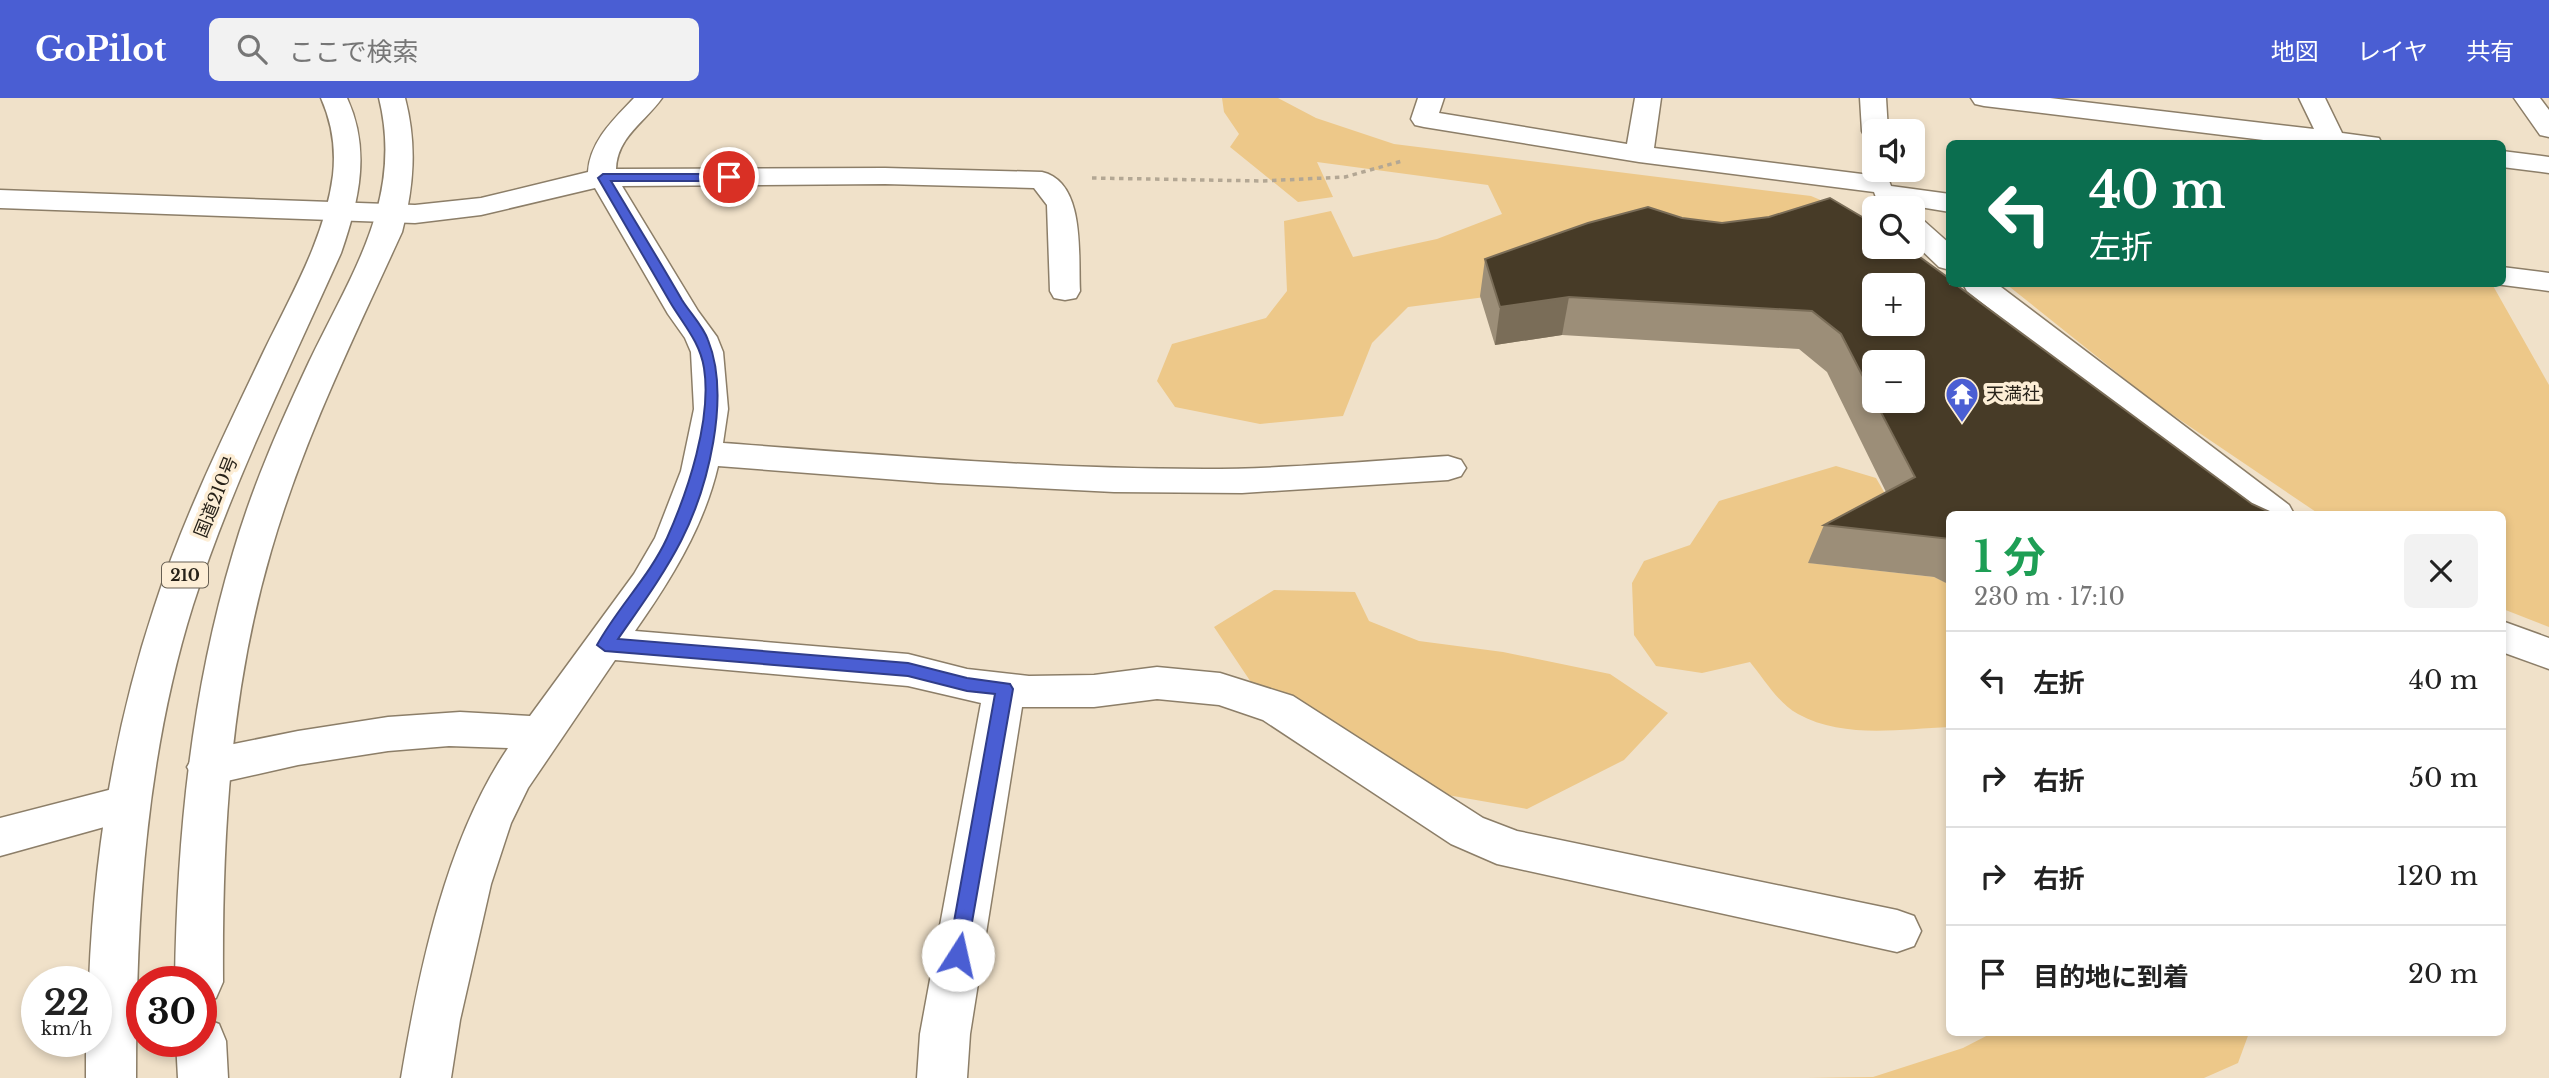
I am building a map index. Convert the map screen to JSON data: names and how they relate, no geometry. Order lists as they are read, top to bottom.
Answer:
{
  "streets": {
    "main road": ["国道210号", "210"]
  },
  "places": {
    "temple": ["天満社"]
  },
  "page": {
    "header": "GoPilot",
    "search": "ここで検索",
    "nav": ["地図", "レイヤ", "共有"],
    "map_buttons": ["+", "−"],
    "turn": ["40 m", "左折"],
    "heading": ["1 分", "230 m · 17:10"],
    "list": [
      {
        "name": "左折",
        "value": "40 m"
      },
      {
        "name": "右折",
        "value": "50 m"
      },
      {
        "name": "右折",
        "value": "120 m"
      },
      {
        "name": "目的地に到着",
        "value": "20 m"
      }
    ],
    "speed": "22 km/h",
    "limit": "30"
  }
}
